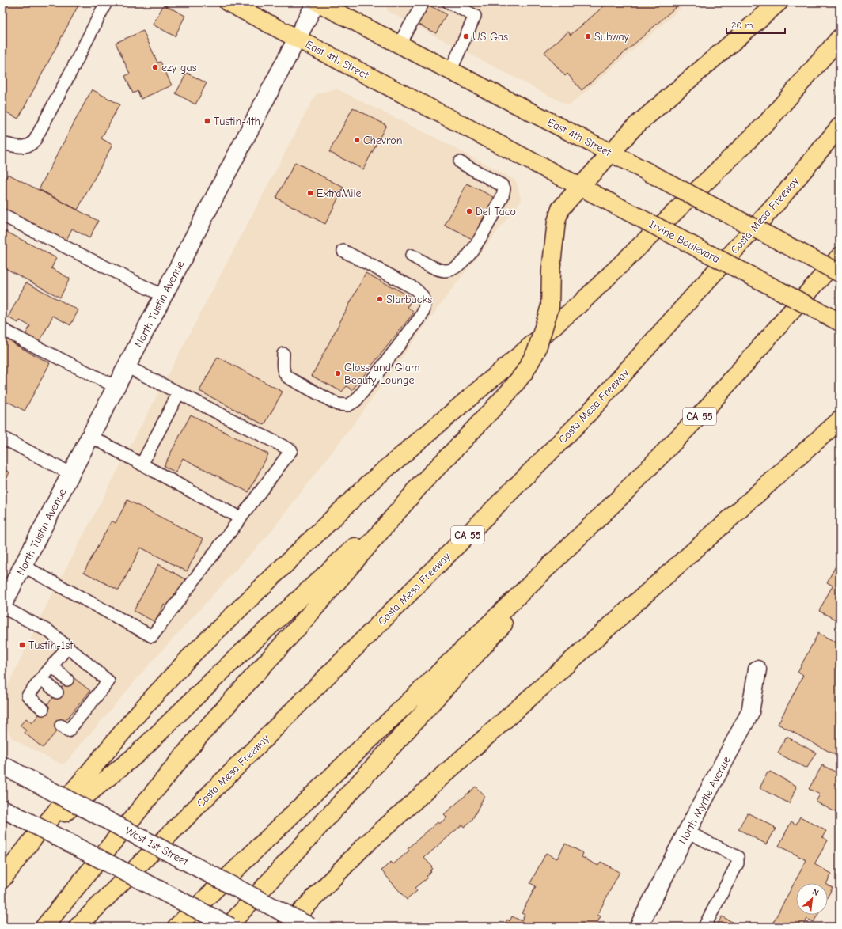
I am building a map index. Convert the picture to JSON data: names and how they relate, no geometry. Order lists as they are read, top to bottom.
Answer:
{
  "streets": {
    "main road": [
      "East 4th Street",
      "Costa Mesa Freeway",
      "Irvine Boulevard",
      "North Tustin Avenue",
      "CA 55",
      "North Myrtle Avenue",
      "West 1st Street"
    ]
  },
  "crossings": [
    ["East 4th Street", "Irvine Boulevard"],
    ["East 4th Street", "North Tustin Avenue"]
  ],
  "places": {
    "other": [
      "US Gas",
      "Subway",
      "ezy gas",
      "Chevron",
      "ExtraMile",
      "Del Taco",
      "Starbucks",
      "Gloss and Glam Beauty Lounge"
    ],
    "transit": ["Tustin-4th", "Tustin-1st"]
  },
  "scale_bar": "20 m",
  "north": "top right"
}
